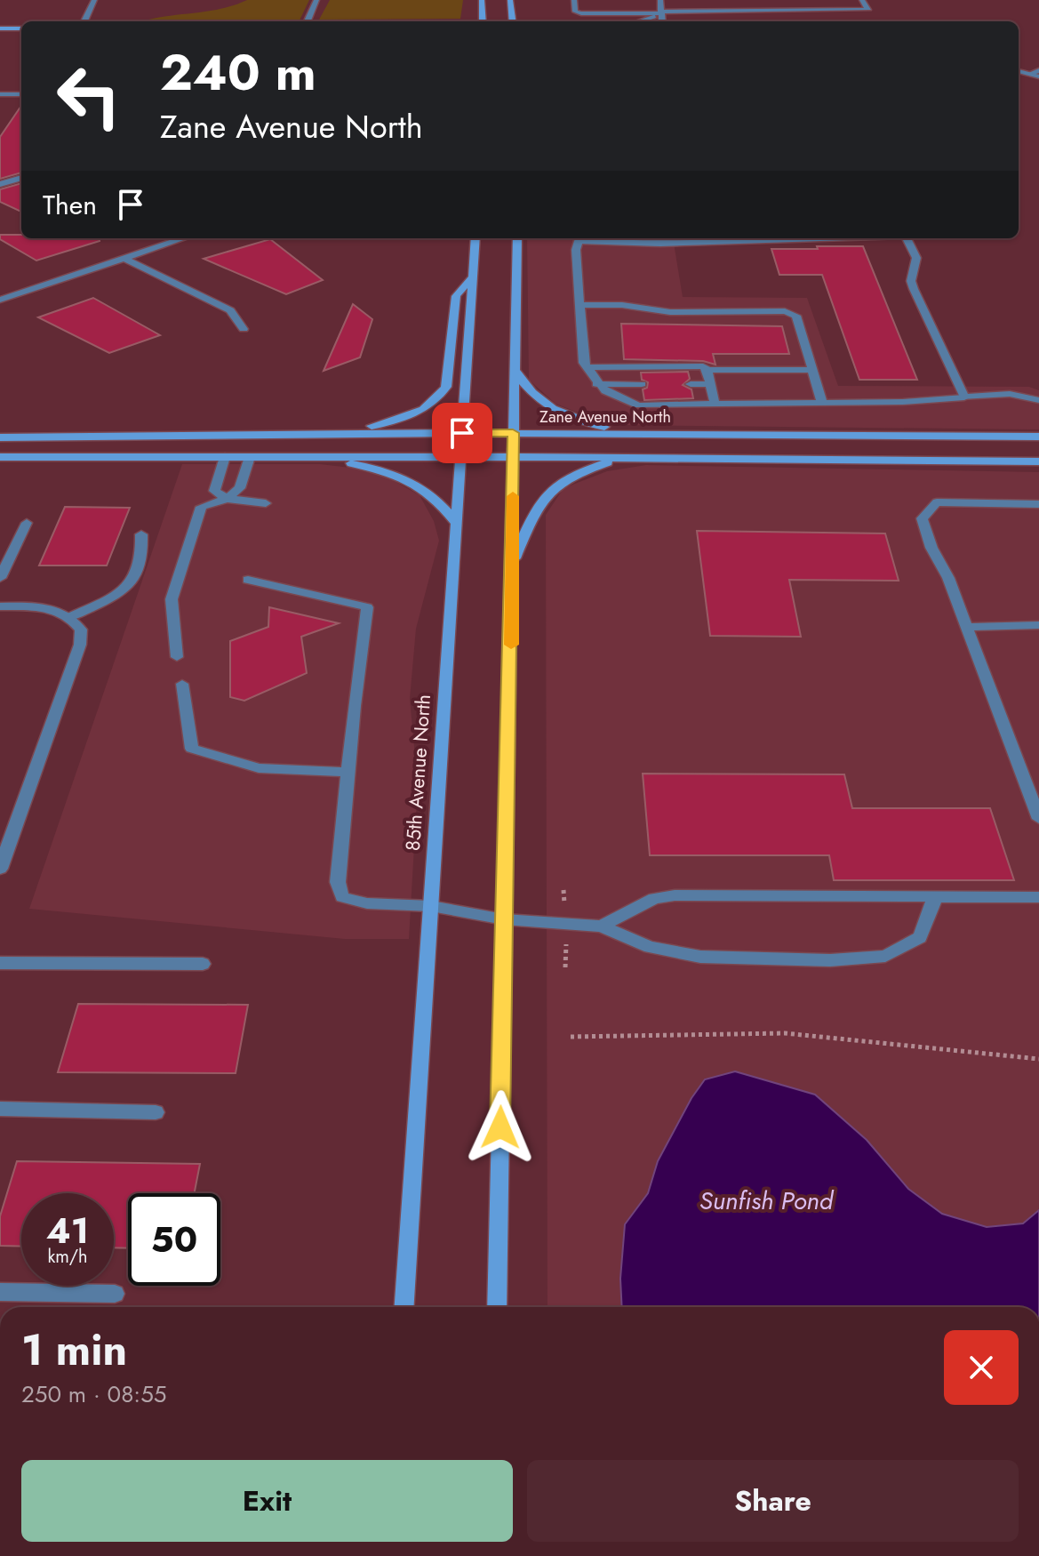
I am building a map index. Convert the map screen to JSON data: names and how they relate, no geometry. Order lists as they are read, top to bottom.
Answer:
{
  "streets": {
    "main road": ["Zane Avenue North", "85th Avenue North"]
  },
  "crossings": [
    ["Zane Avenue North", "85th Avenue North"]
  ],
  "water": ["Sunfish Pond"],
  "page": {
    "turn": ["240 m", "Zane Avenue North"],
    "then": "Then",
    "speed": "41 km/h",
    "limit": "50",
    "heading": ["1 min", "250 m · 08:55"],
    "buttons": ["Exit", "Share"]
  }
}
